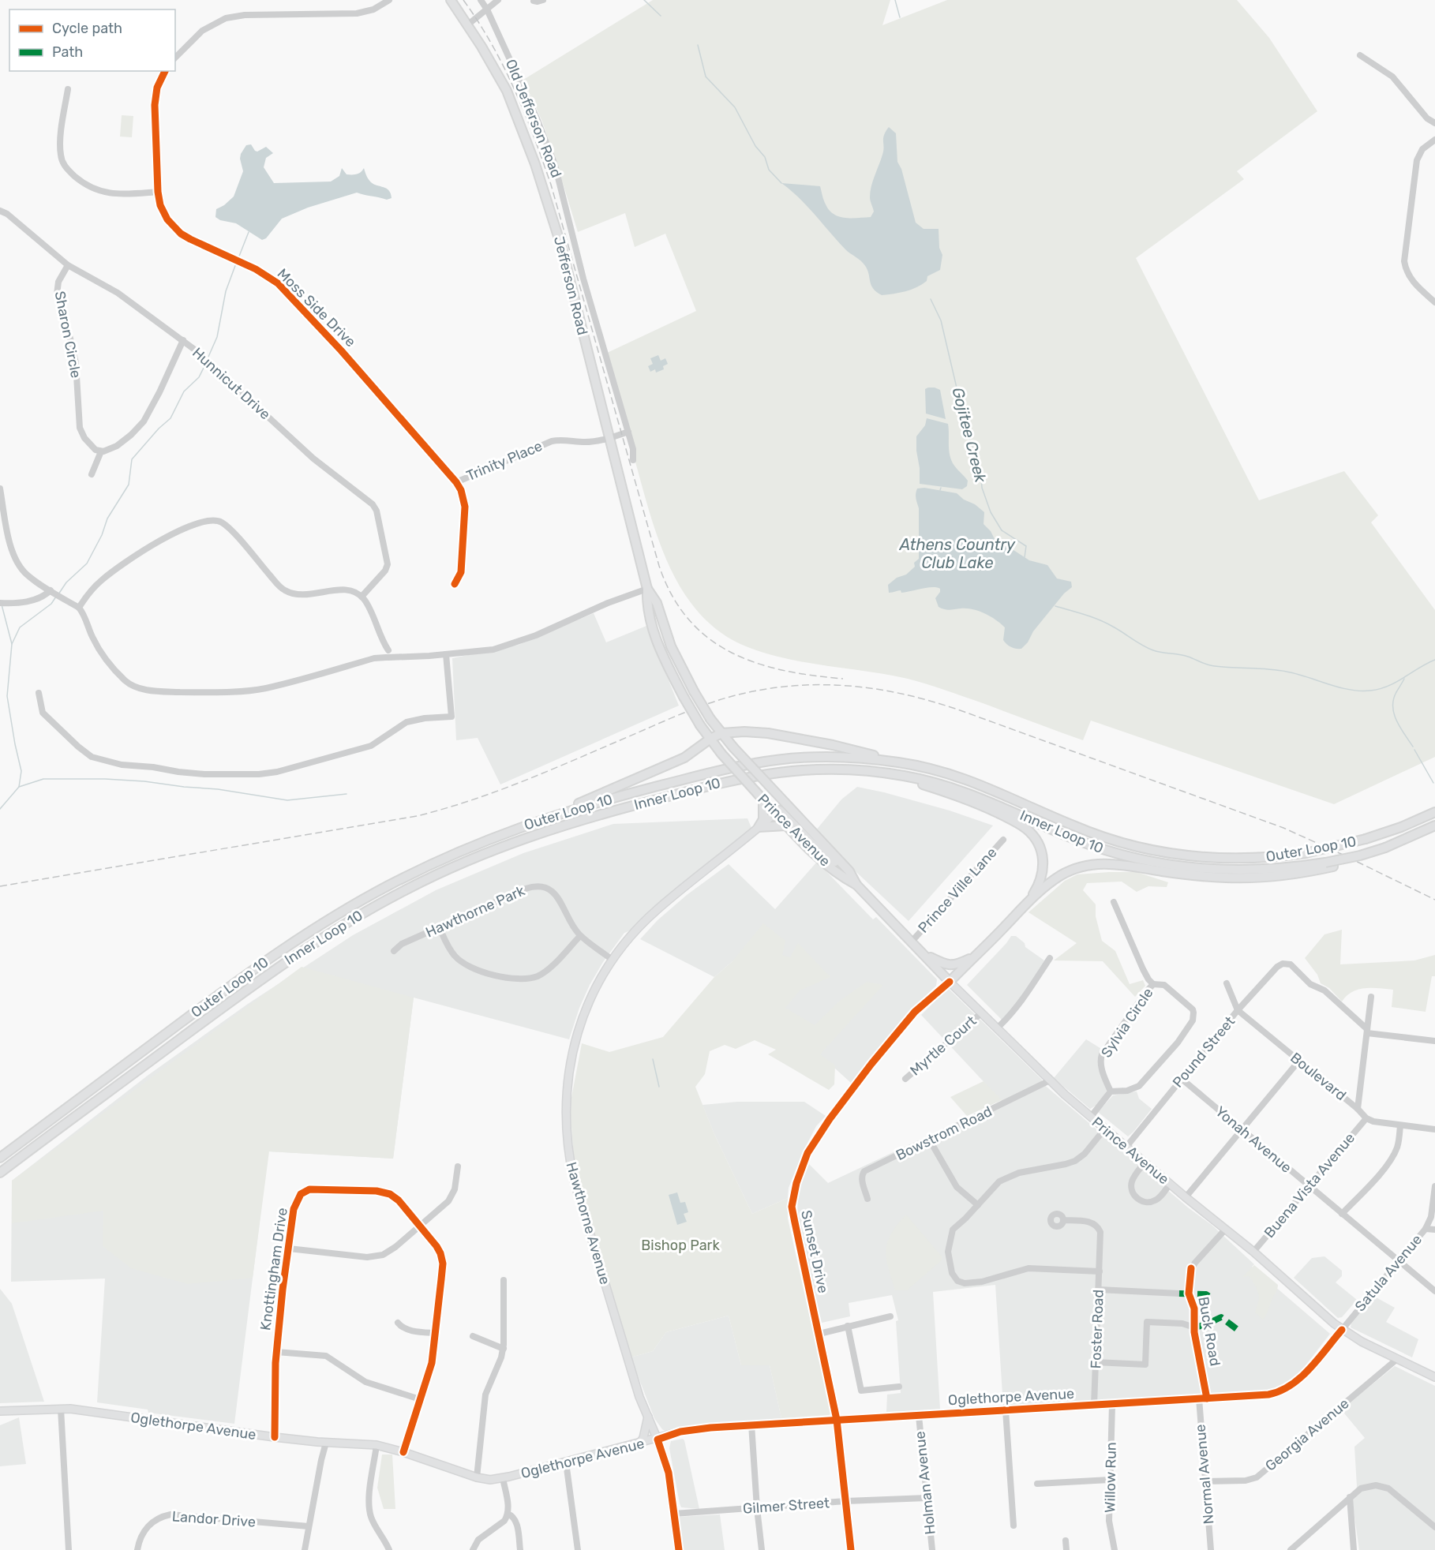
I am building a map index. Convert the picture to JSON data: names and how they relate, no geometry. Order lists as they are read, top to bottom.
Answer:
{
  "streets": {
    "highway": [
      "Jefferson Road",
      "Inner Loop 10",
      "Outer Loop 10",
      "Prince Avenue"
    ],
    "main road": ["Hawthorne Avenue", "Oglethorpe Avenue"],
    "street": [
      "Old Jefferson Road",
      "Moss Side Drive",
      "Sharon Circle",
      "Hunnicut Drive",
      "Trinity Place",
      "Prince Ville Lane",
      "Hawthorne Park",
      "Sylvia Circle",
      "Myrtle Court",
      "Pound Street",
      "Boulevard",
      "Bowstrom Road",
      "Yonah Avenue",
      "Buena Vista Avenue",
      "Sunset Drive",
      "Knottingham Drive",
      "Satula Avenue",
      "Foster Road",
      "Buck Road",
      "Georgia Avenue",
      "Normal Avenue",
      "Willow Run",
      "Holman Avenue",
      "Gilmer Street",
      "Landor Drive"
    ]
  },
  "crossings": [
    ["Old Jefferson Road", "Trinity Place"],
    ["Jefferson Road", "Trinity Place"],
    ["Jefferson Road", "Prince Avenue"],
    ["Moss Side Drive", "Trinity Place"],
    ["Sharon Circle", "Hunnicut Drive"],
    ["Prince Avenue", "Prince Ville Lane"],
    ["Prince Avenue", "Myrtle Court"],
    ["Prince Avenue", "Pound Street"],
    ["Prince Avenue", "Bowstrom Road"],
    ["Prince Avenue", "Buena Vista Avenue"],
    ["Prince Avenue", "Hawthorne Avenue"],
    ["Prince Avenue", "Sunset Drive"],
    ["Prince Avenue", "Satula Avenue"],
    ["Prince Avenue", "Buck Road"],
    ["Prince Avenue", "Oglethorpe Avenue"],
    ["Prince Avenue", "Georgia Avenue"],
    ["Hawthorne Park", "Hawthorne Avenue"],
    ["Pound Street", "Boulevard"],
    ["Pound Street", "Yonah Avenue"],
    ["Boulevard", "Buena Vista Avenue"],
    ["Yonah Avenue", "Buena Vista Avenue"],
    ["Yonah Avenue", "Satula Avenue"],
    ["Hawthorne Avenue", "Oglethorpe Avenue"],
    ["Hawthorne Avenue", "Gilmer Street"],
    ["Sunset Drive", "Oglethorpe Avenue"],
    ["Sunset Drive", "Gilmer Street"],
    ["Knottingham Drive", "Oglethorpe Avenue"],
    ["Satula Avenue", "Oglethorpe Avenue"],
    ["Foster Road", "Oglethorpe Avenue"],
    ["Buck Road", "Oglethorpe Avenue"],
    ["Oglethorpe Avenue", "Normal Avenue"],
    ["Oglethorpe Avenue", "Willow Run"],
    ["Oglethorpe Avenue", "Holman Avenue"],
    ["Georgia Avenue", "Normal Avenue"],
    ["Holman Avenue", "Gilmer Street"]
  ],
  "water": ["Gojitee Creek", "Athens Country Club Lake"],
  "parks": ["Bishop Park"],
  "legend": ["Cycle path", "Path"]
}
